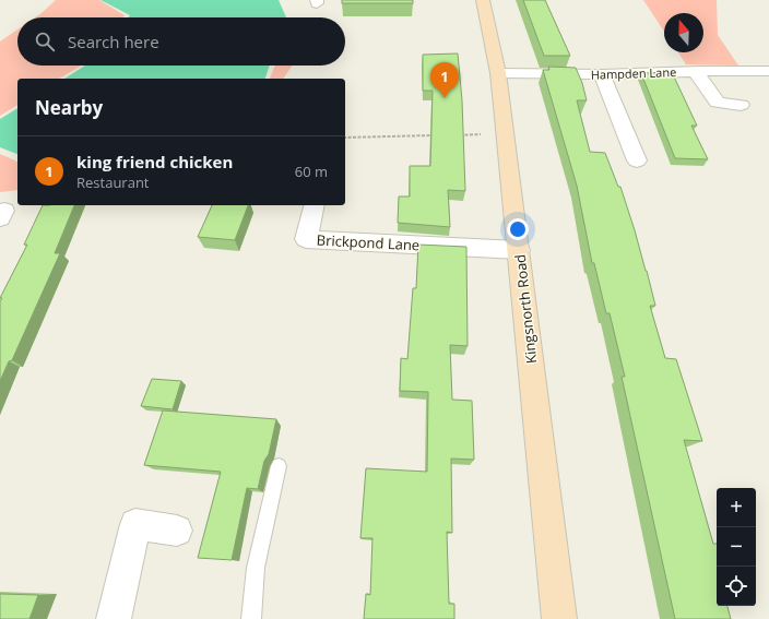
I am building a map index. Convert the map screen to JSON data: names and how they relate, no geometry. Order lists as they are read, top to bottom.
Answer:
{
  "streets": {
    "street": ["Hampden Lane", "Brickpond Lane", "Kingsnorth Road"]
  },
  "crossings": [
    ["Hampden Lane", "Kingsnorth Road"],
    ["Brickpond Lane", "Kingsnorth Road"]
  ],
  "north": "top",
  "page": {
    "search": "Search here",
    "pins": "1",
    "heading": "Nearby",
    "list": [
      {
        "mark": "1",
        "name": "king friend chicken",
        "note": "Restaurant",
        "value": "60 m"
      }
    ],
    "map_buttons": ["+", "−"]
  }
}
